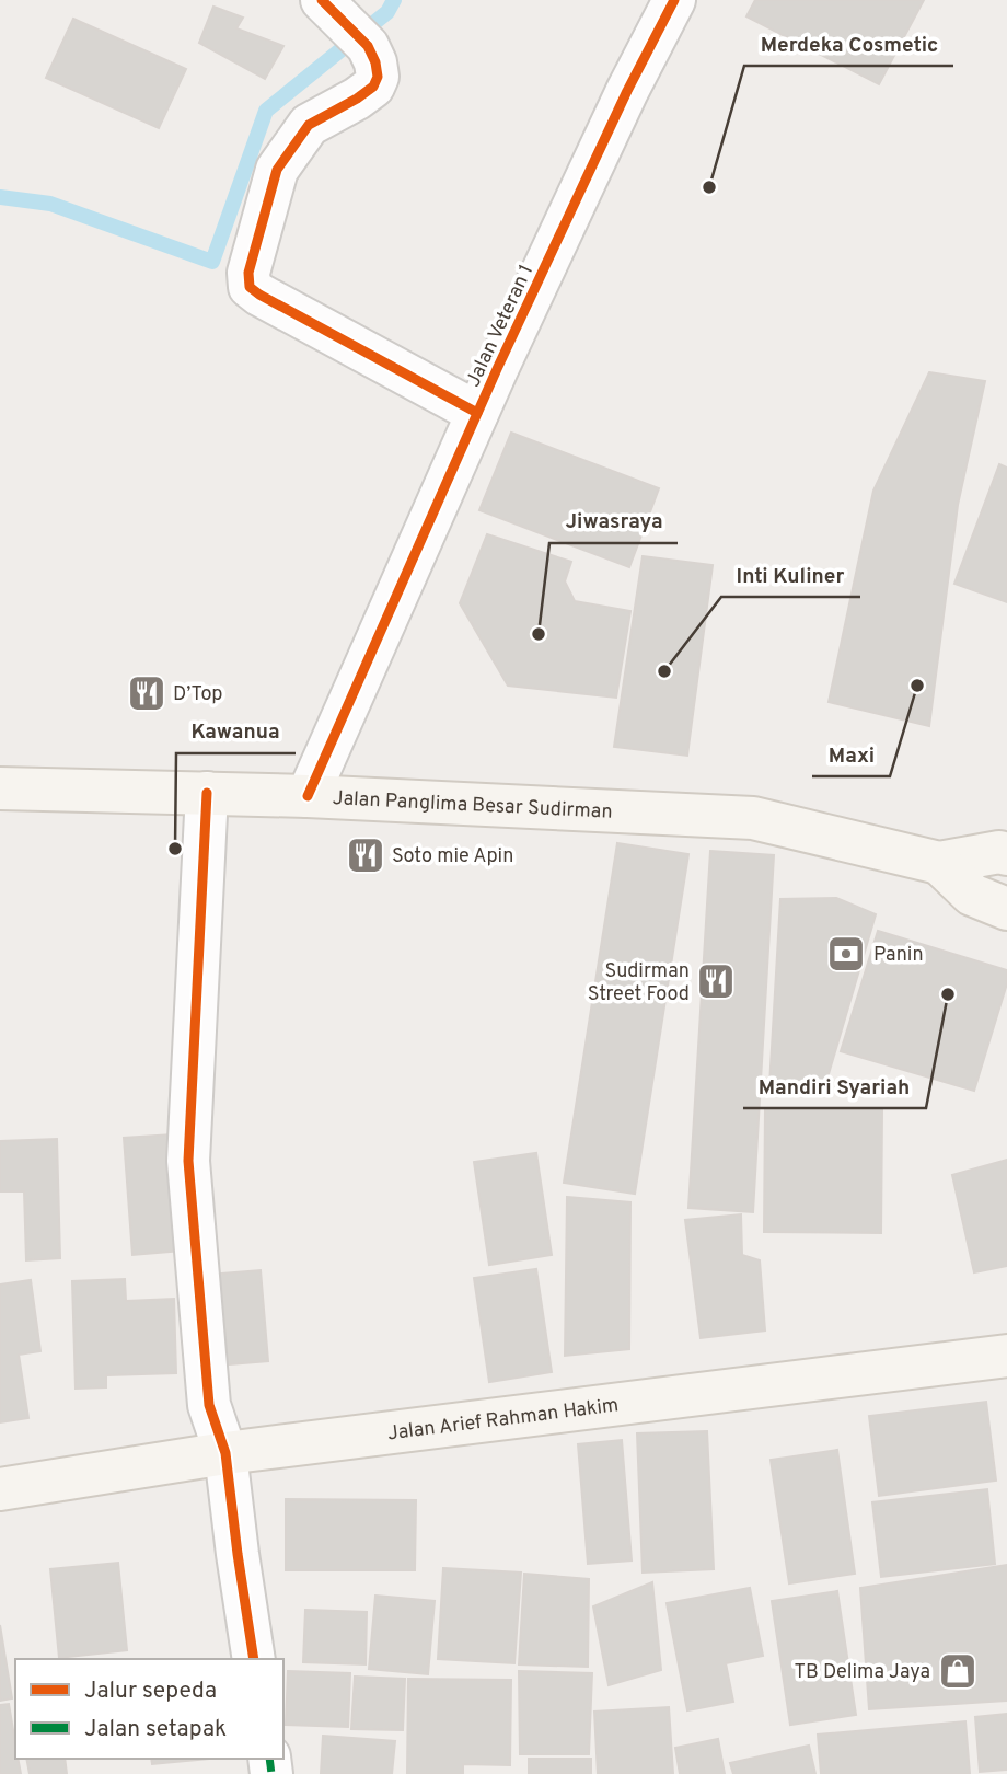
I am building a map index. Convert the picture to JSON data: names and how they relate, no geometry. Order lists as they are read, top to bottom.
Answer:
{
  "streets": {
    "main road": ["Jalan Panglima Besar Sudirman", "Jalan Arief Rahman Hakim"],
    "street": ["Jalan Veteran 1"]
  },
  "crossings": [
    ["Jalan Veteran 1", "Jalan Panglima Besar Sudirman"]
  ],
  "places": {
    "other": [
      "Merdeka Cosmetic",
      "Jiwasraya",
      "Inti Kuliner",
      "Maxi",
      "Kawanua",
      "Mandiri Syariah"
    ],
    "restaurant": ["D’Top", "Soto mie Apin", "Sudirman Street Food"],
    "bank": ["Panin"],
    "shop": ["TB Delima Jaya"]
  },
  "legend": ["Jalur sepeda", "Jalan setapak"]
}
